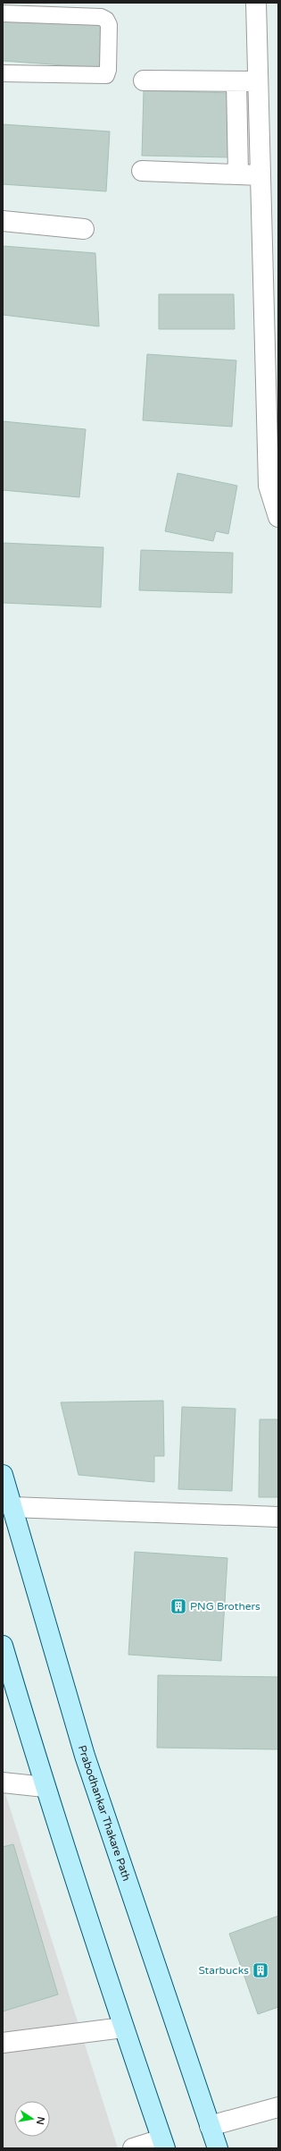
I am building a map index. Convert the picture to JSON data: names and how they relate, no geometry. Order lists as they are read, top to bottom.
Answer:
{
  "streets": {
    "main road": ["Prabodhankar Thakare Path"]
  },
  "places": {
    "building": ["PNG Brothers", "Starbucks"]
  },
  "north": "right"
}
